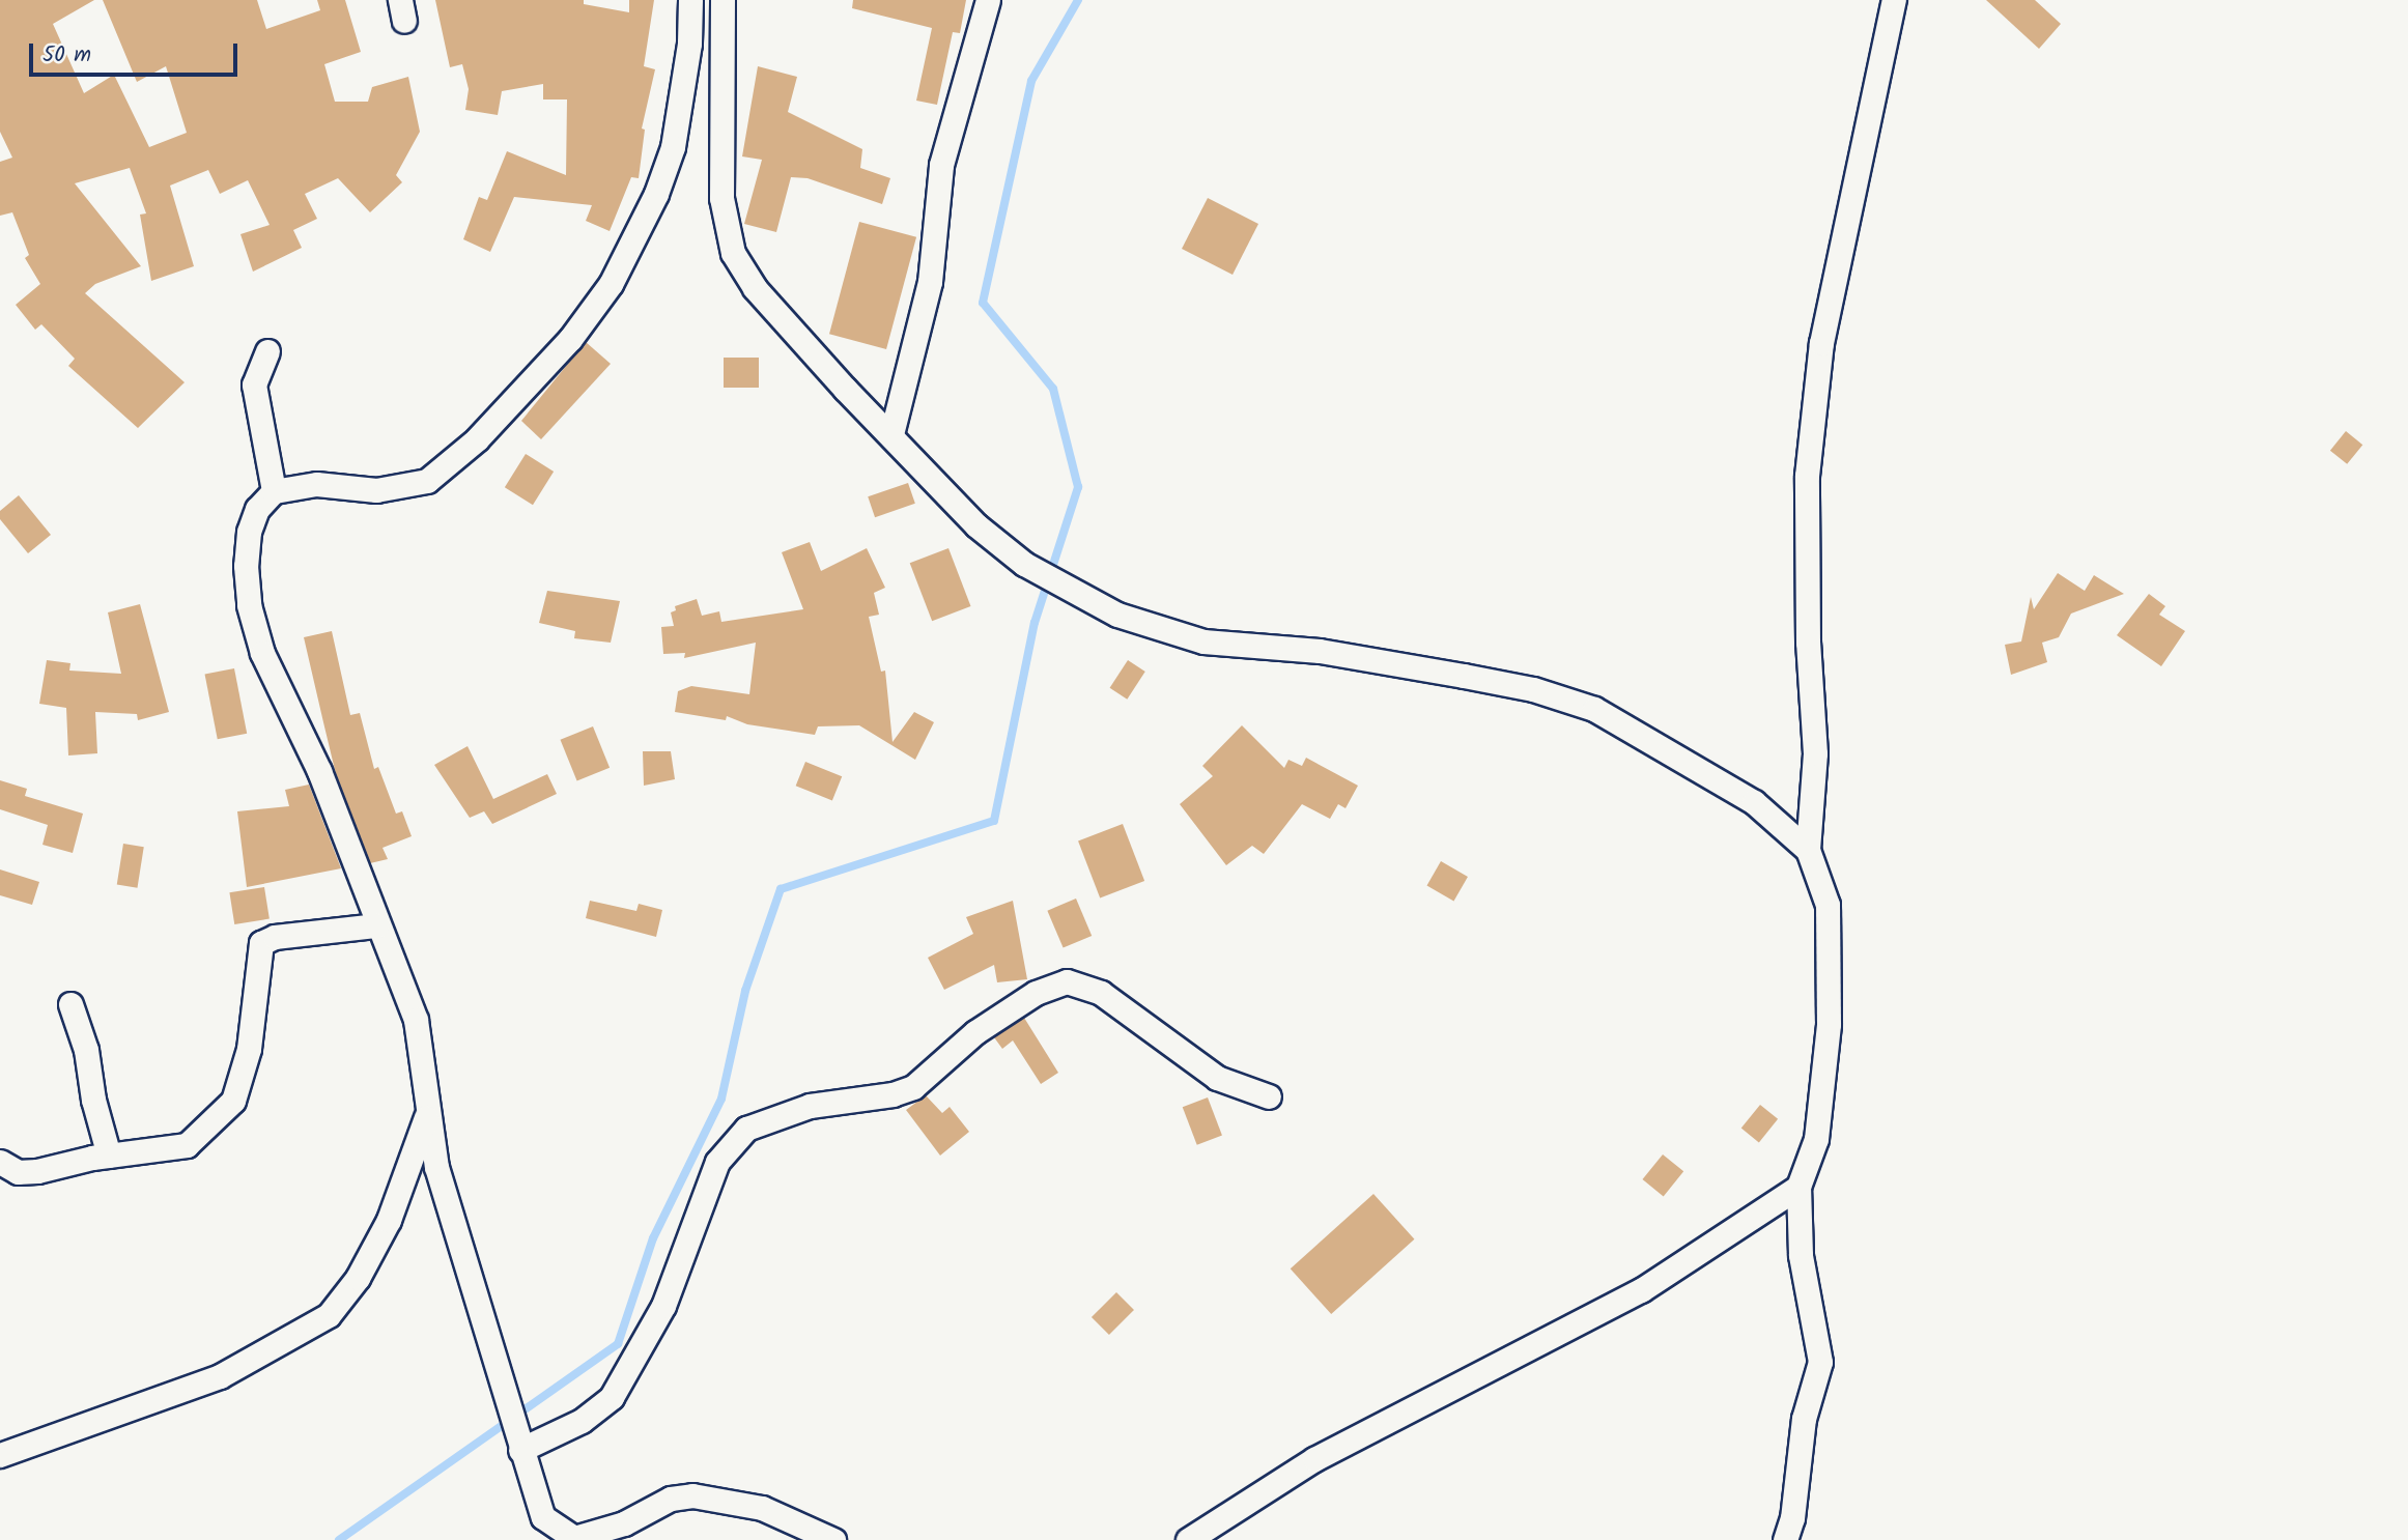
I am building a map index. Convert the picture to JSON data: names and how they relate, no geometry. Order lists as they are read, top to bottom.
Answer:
{
  "scale_bar": "50 m"
}
